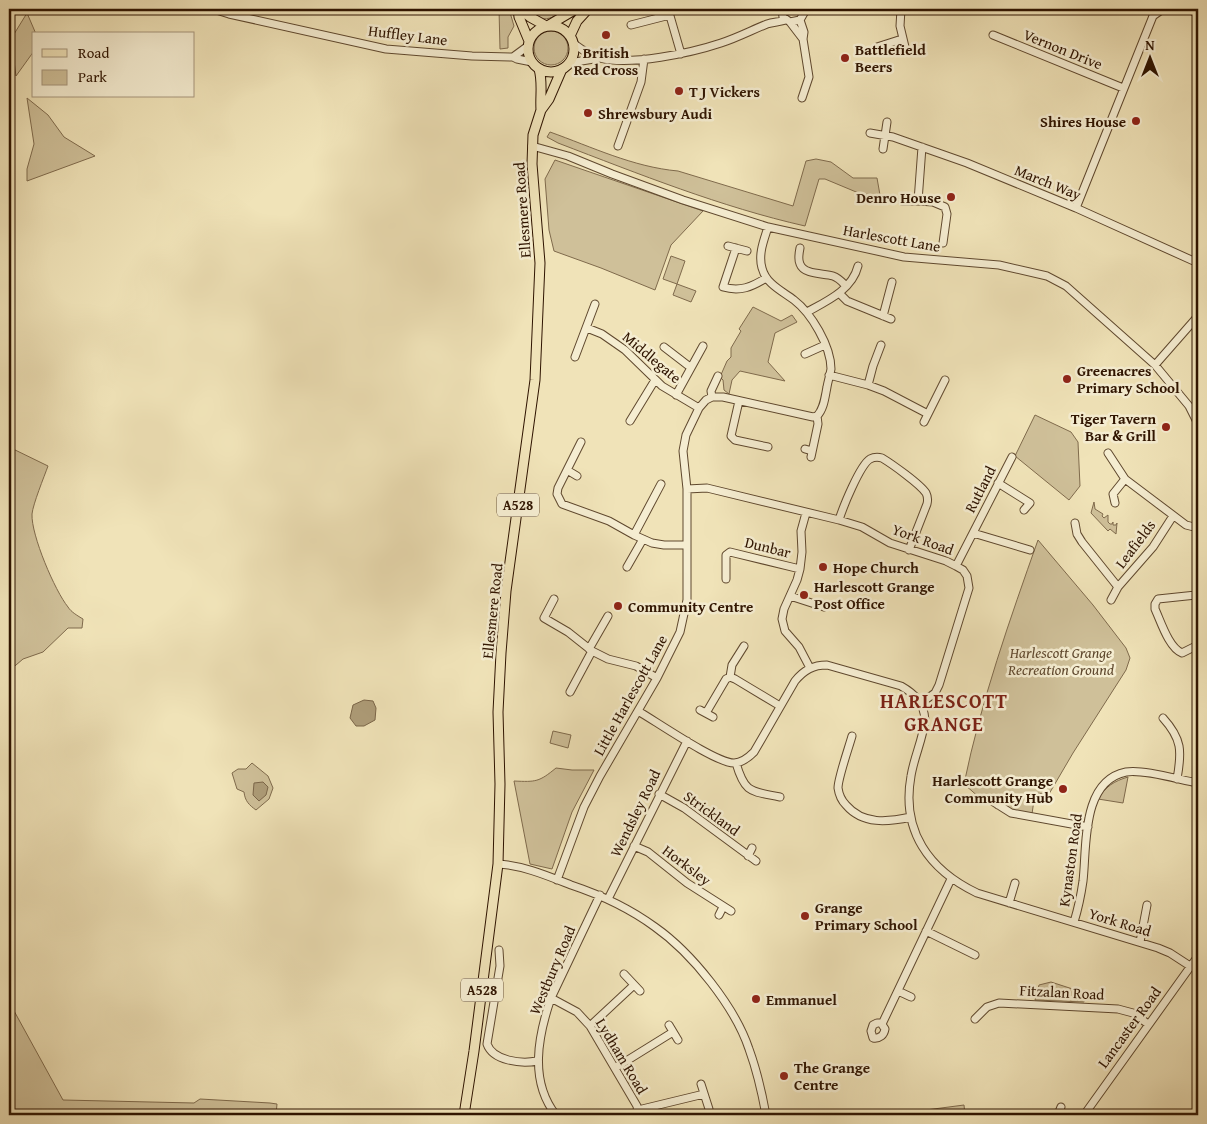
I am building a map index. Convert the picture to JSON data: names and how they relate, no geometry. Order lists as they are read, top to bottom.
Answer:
{
  "streets": {
    "main road": ["Ellesmere Road", "A528"],
    "street": [
      "Huffley Lane",
      "Vernon Drive",
      "March Way",
      "Harlescott Lane",
      "Middlegate",
      "Rutland",
      "York Road",
      "Leafields",
      "Dunbar",
      "Little Harlescott Lane",
      "Wendsley Road",
      "Strickland",
      "Kynaston Road",
      "Horksley",
      "Westbury Road",
      "Fitzalan Road",
      "Lancaster Road",
      "Lydham Road"
    ]
  },
  "crossings": [
    ["Huffley Lane", "Ellesmere Road"],
    ["Ellesmere Road", "Harlescott Lane"],
    ["Middlegate", "Little Harlescott Lane"],
    ["Rutland", "York Road"],
    ["York Road", "Little Harlescott Lane"],
    ["York Road", "Kynaston Road"],
    ["York Road", "Lancaster Road"],
    ["Wendsley Road", "Strickland"],
    ["Wendsley Road", "Horksley"],
    ["Westbury Road", "Lydham Road"],
    ["Fitzalan Road", "Lancaster Road"]
  ],
  "districts": ["HARLESCOTT GRANGE"],
  "parks": ["Harlescott Grange Recreation Ground"],
  "places": [
    "British Red Cross",
    "Battlefield Beers",
    "T J Vickers",
    "Shrewsbury Audi",
    "Shires House",
    "Denro House",
    "Greenacres Primary School",
    "Tiger Tavern Bar & Grill",
    "Hope Church",
    "Harlescott Grange Post Office",
    "Community Centre",
    "Harlescott Grange Community Hub",
    "Grange Primary School",
    "Emmanuel",
    "The Grange Centre"
  ],
  "legend": ["Road", "Park"],
  "north": "top"
}
